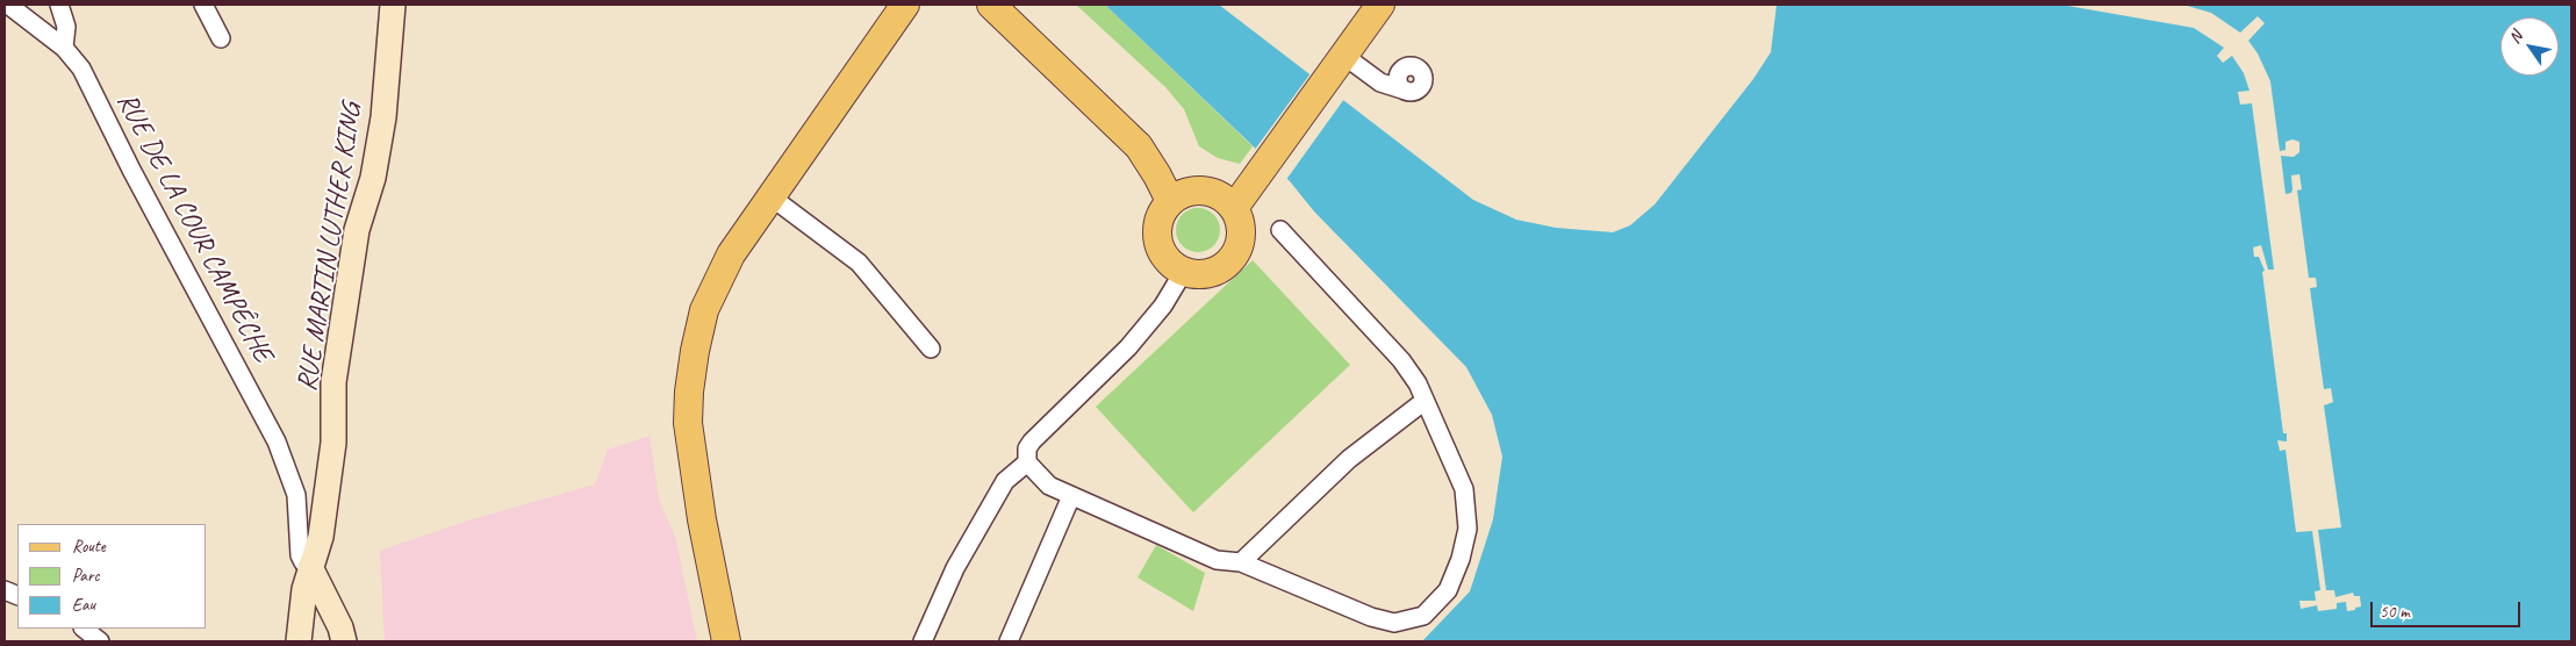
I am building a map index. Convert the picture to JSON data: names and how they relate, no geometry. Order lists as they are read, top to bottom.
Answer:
{
  "streets": {
    "main road": ["RUE MARTIN LUTHER KING"],
    "street": ["RUE DE LA COUR CAMPÊCHE"]
  },
  "crossings": [
    ["RUE DE LA COUR CAMPÊCHE", "RUE MARTIN LUTHER KING"]
  ],
  "legend": ["Route", "Parc", "Eau"],
  "scale_bar": "50 m",
  "north": "top left"
}
